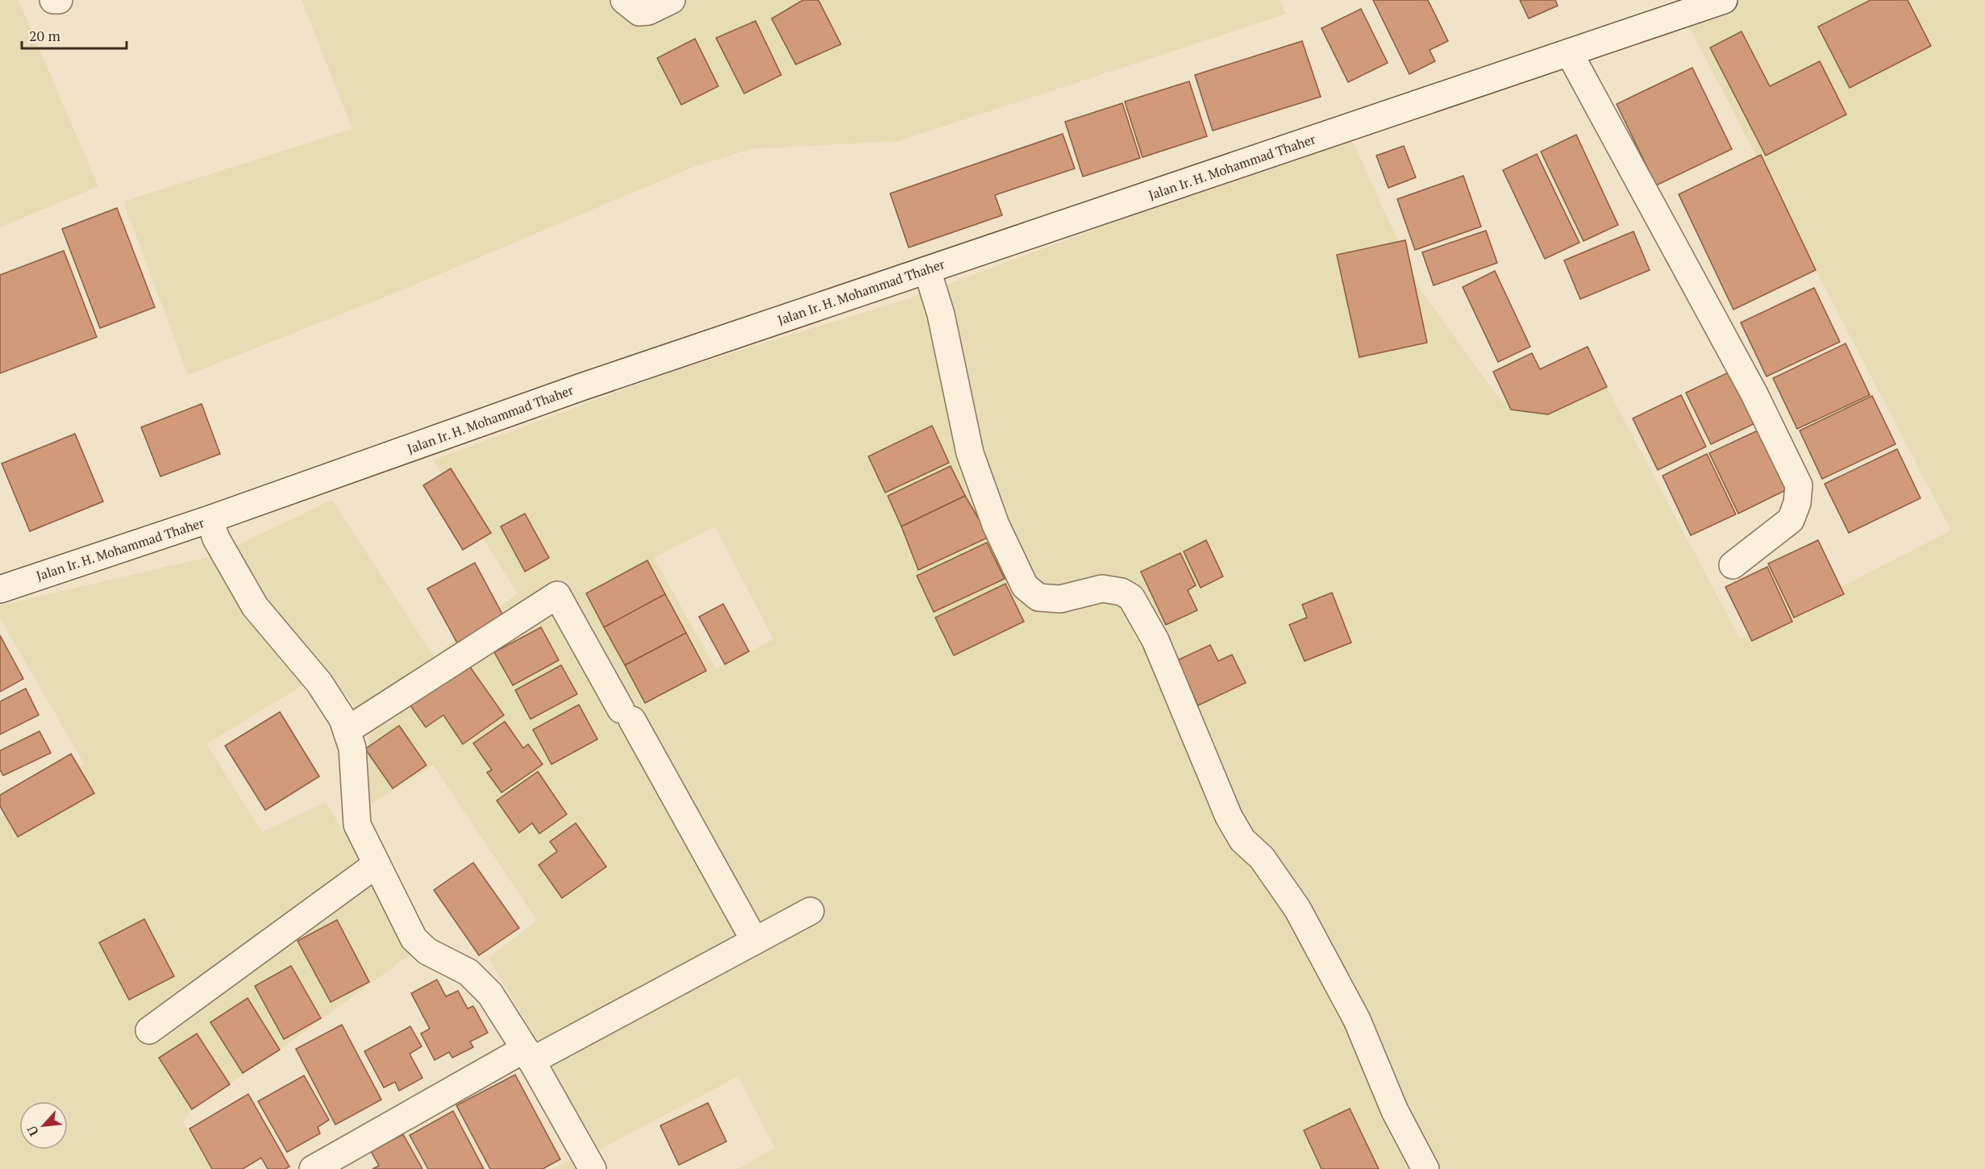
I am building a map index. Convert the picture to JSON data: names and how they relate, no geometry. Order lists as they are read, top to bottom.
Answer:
{
  "streets": {
    "street": ["Jalan Ir. H. Mohammad Thaher"]
  },
  "scale_bar": "20 m",
  "north": "bottom left"
}
